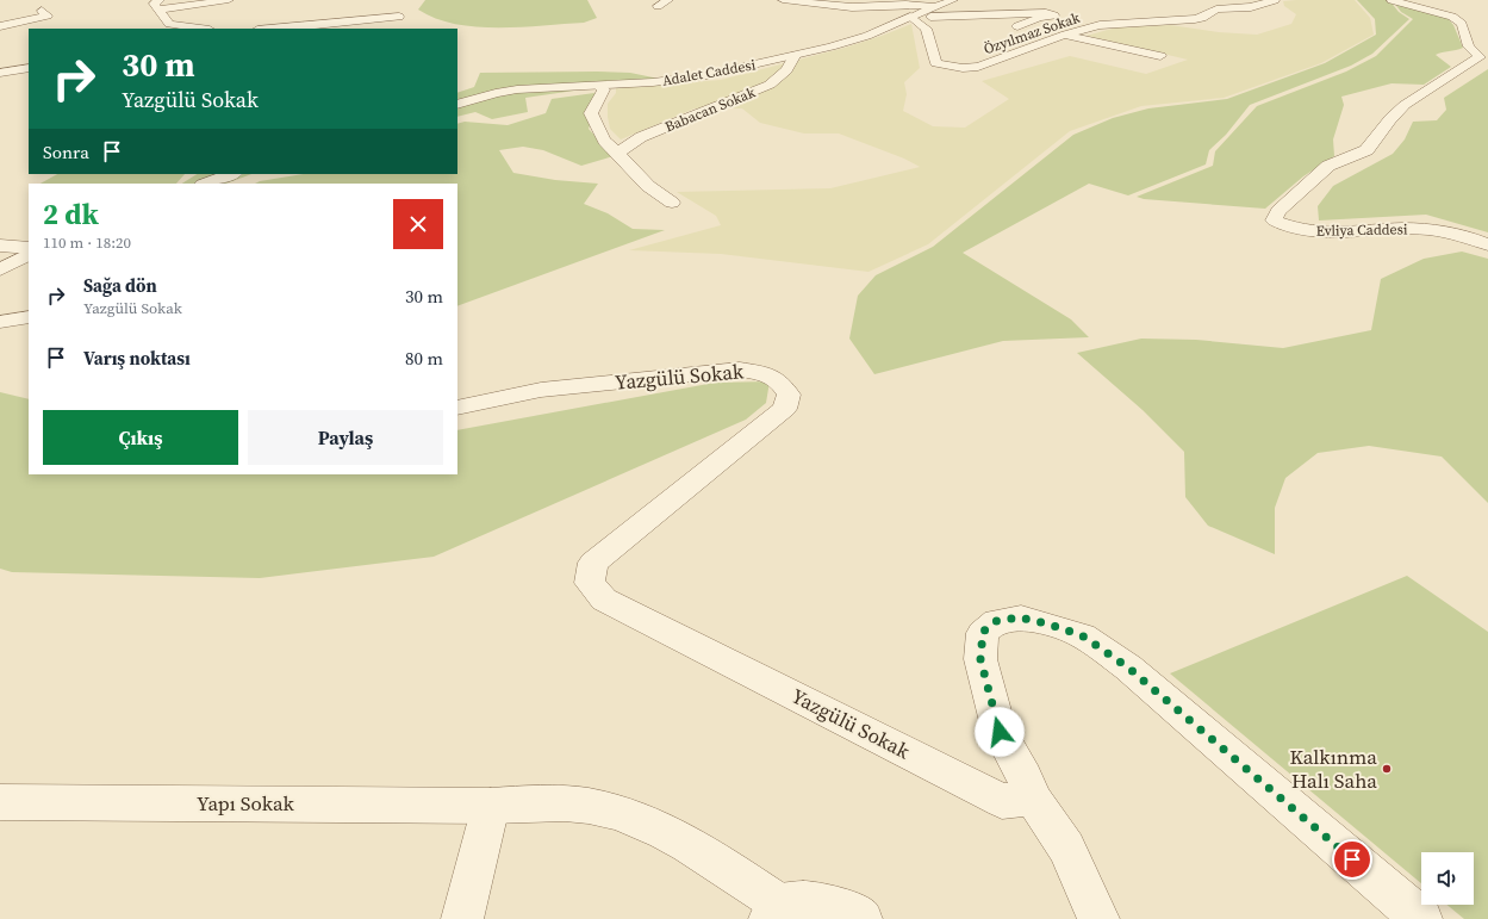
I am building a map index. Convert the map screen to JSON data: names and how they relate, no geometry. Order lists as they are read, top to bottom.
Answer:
{
  "streets": {
    "street": [
      "Özyılmaz Sokak",
      "Adalet Caddesi",
      "Babacan Sokak",
      "Evliya Caddesi",
      "Yazgülü Sokak",
      "Yapı Sokak"
    ]
  },
  "crossings": [
    ["Özyılmaz Sokak", "Adalet Caddesi"],
    ["Adalet Caddesi", "Babacan Sokak"]
  ],
  "places": ["Kalkınma Halı Saha"],
  "page": {
    "turn": ["30 m", "Yazgülü Sokak"],
    "then": "Sonra",
    "heading": ["2 dk", "110 m · 18:20"],
    "list": [
      {
        "name": "Sağa dön",
        "note": "Yazgülü Sokak",
        "value": "30 m"
      },
      {
        "name": "Varış noktası",
        "value": "80 m"
      }
    ],
    "buttons": ["Çıkış", "Paylaş"]
  }
}
